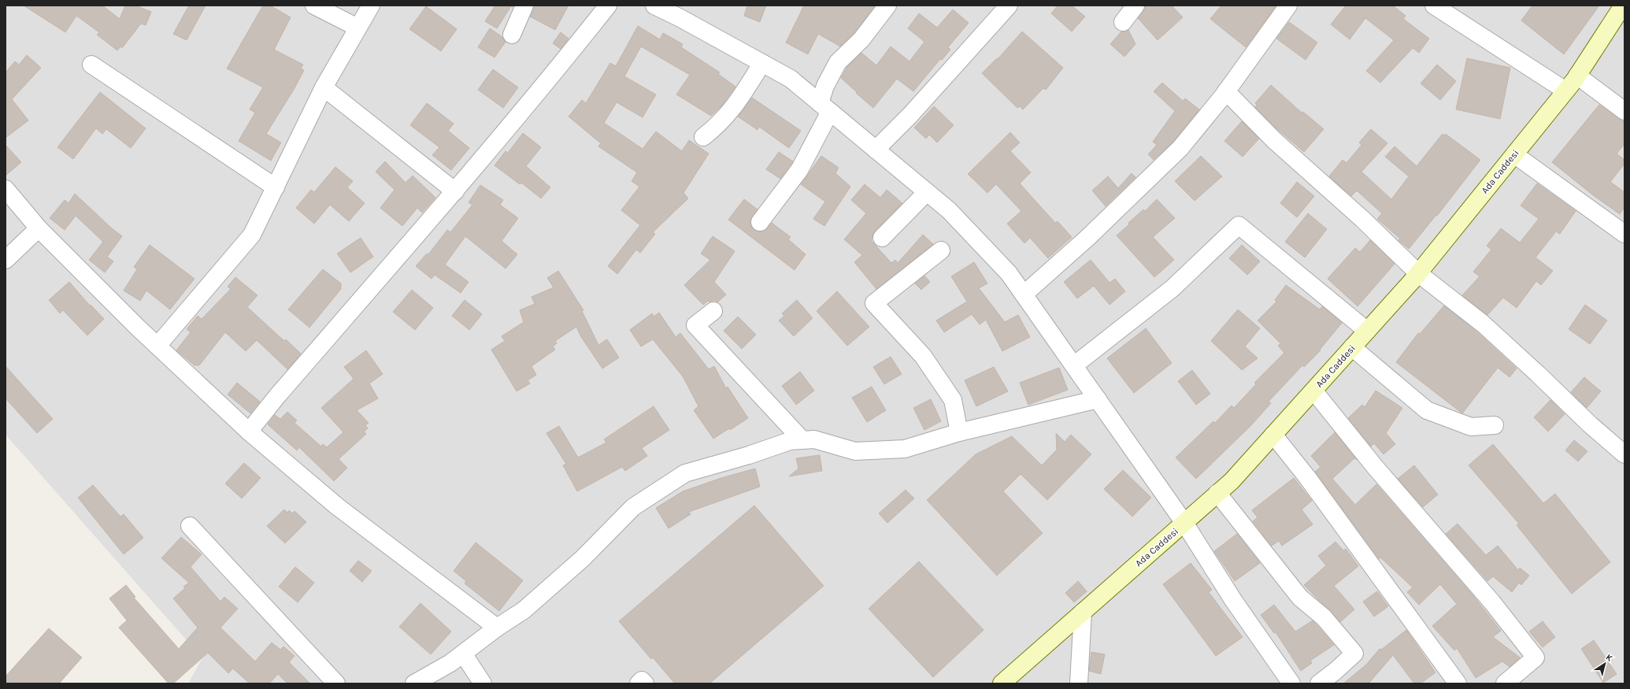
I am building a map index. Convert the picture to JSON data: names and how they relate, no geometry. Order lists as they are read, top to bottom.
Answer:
{
  "streets": {
    "main road": ["Ada Caddesi"]
  },
  "north": "top right"
}
